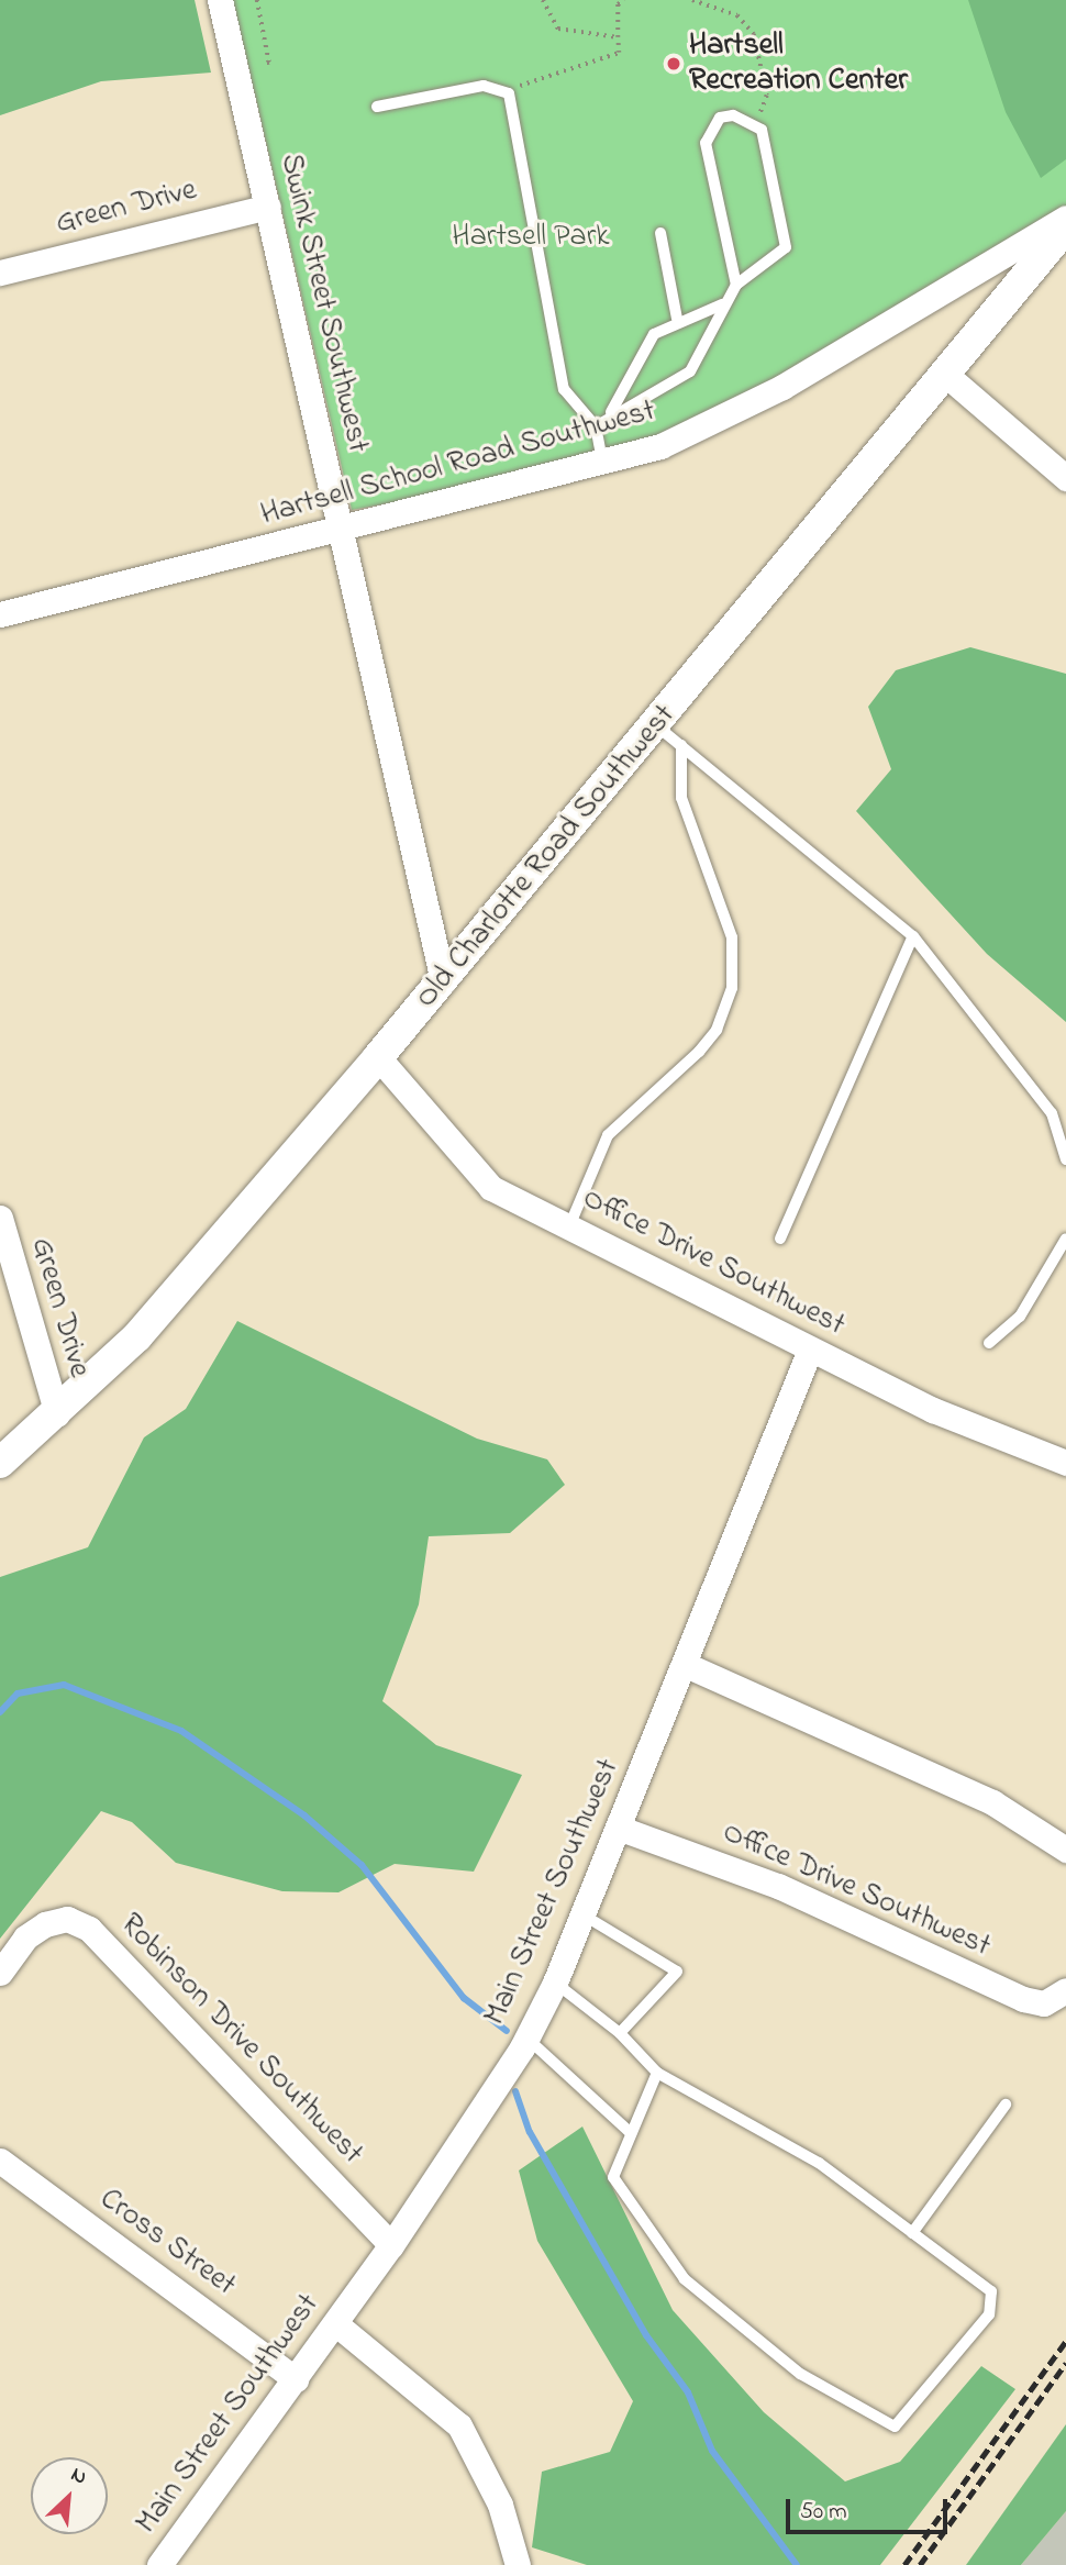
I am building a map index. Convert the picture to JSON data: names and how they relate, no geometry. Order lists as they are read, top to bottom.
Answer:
{
  "streets": {
    "street": [
      "Green Drive",
      "Swink Street Southwest",
      "Hartsell School Road Southwest",
      "Old Charlotte Road Southwest",
      "Office Drive Southwest",
      "Main Street Southwest",
      "Robinson Drive Southwest",
      "Cross Street"
    ]
  },
  "crossings": [
    ["Green Drive", "Swink Street Southwest"],
    ["Green Drive", "Old Charlotte Road Southwest"],
    ["Swink Street Southwest", "Hartsell School Road Southwest"],
    ["Swink Street Southwest", "Old Charlotte Road Southwest"],
    ["Old Charlotte Road Southwest", "Office Drive Southwest"],
    ["Office Drive Southwest", "Main Street Southwest"],
    ["Main Street Southwest", "Robinson Drive Southwest"],
    ["Main Street Southwest", "Cross Street"]
  ],
  "parks": ["Hartsell Park"],
  "places": ["Hartsell Recreation Center"],
  "scale_bar": "50 m",
  "north": "top right"
}
